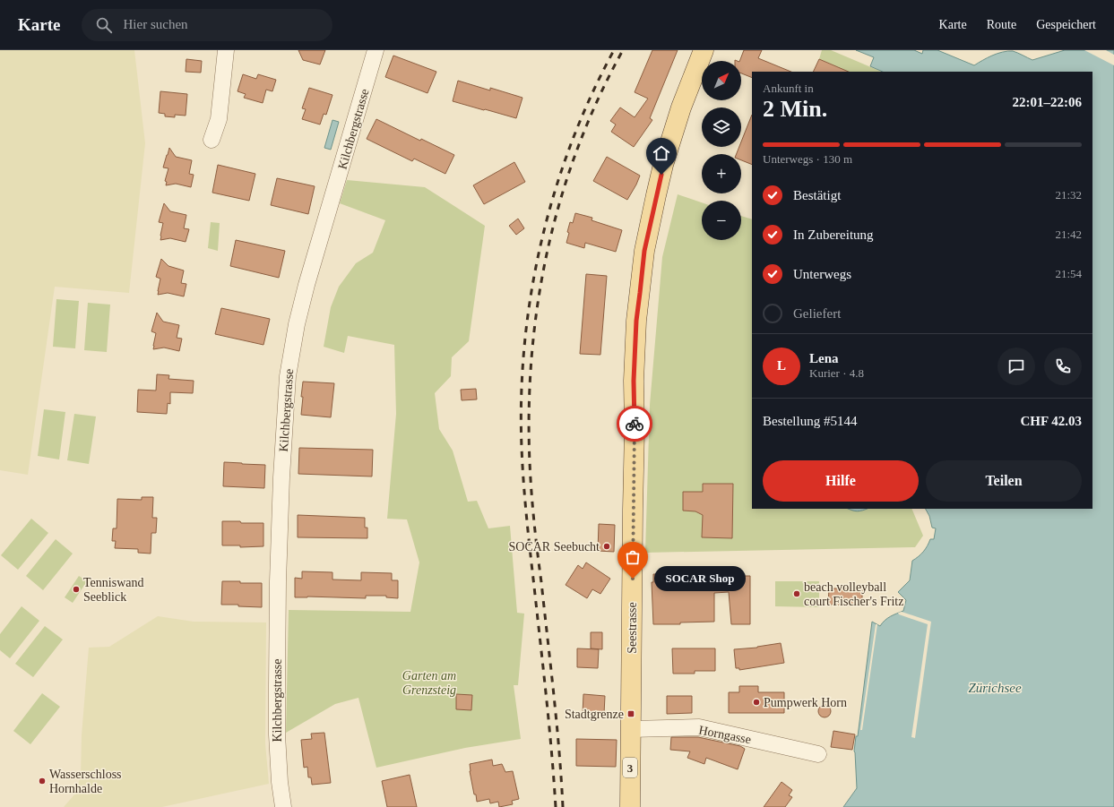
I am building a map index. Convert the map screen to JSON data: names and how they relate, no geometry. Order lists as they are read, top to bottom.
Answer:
{
  "streets": {
    "main road": ["Seestrasse", "3"],
    "street": ["Kilchbergstrasse", "Horngasse"]
  },
  "crossings": [
    ["Seestrasse", "Horngasse"]
  ],
  "water": ["Zürichsee"],
  "parks": ["Garten am Grenzsteig"],
  "places": {
    "other": [
      "SOCAR Seebucht",
      "SOCAR Shop",
      "Tenniswand Seeblick",
      "beach volleyball court Fischer's Fritz",
      "Pumpwerk Horn",
      "Wasserschloss Hornhalde"
    ],
    "transit": ["Stadtgrenze"]
  },
  "north": "top right",
  "page": {
    "header": "Karte",
    "search": "Hier suchen",
    "nav": ["Karte", "Route", "Gespeichert"],
    "map_buttons": ["+", "−"],
    "heading": ["2 Min.", "Ankunft in", "22:01–22:06"],
    "panel": [
      "Lena",
      "Kurier · 4.8",
      "Bestellung #5144",
      "CHF 42.03"
    ],
    "bar": "Unterwegs · 130 m",
    "list": [
      ["Bestätigt", "21:32"],
      ["In Zubereitung", "21:42"],
      ["Unterwegs", "21:54"],
      "Geliefert"
    ],
    "round": "L",
    "buttons": ["Hilfe", "Teilen"],
    "bubble": "SOCAR Shop"
  }
}
